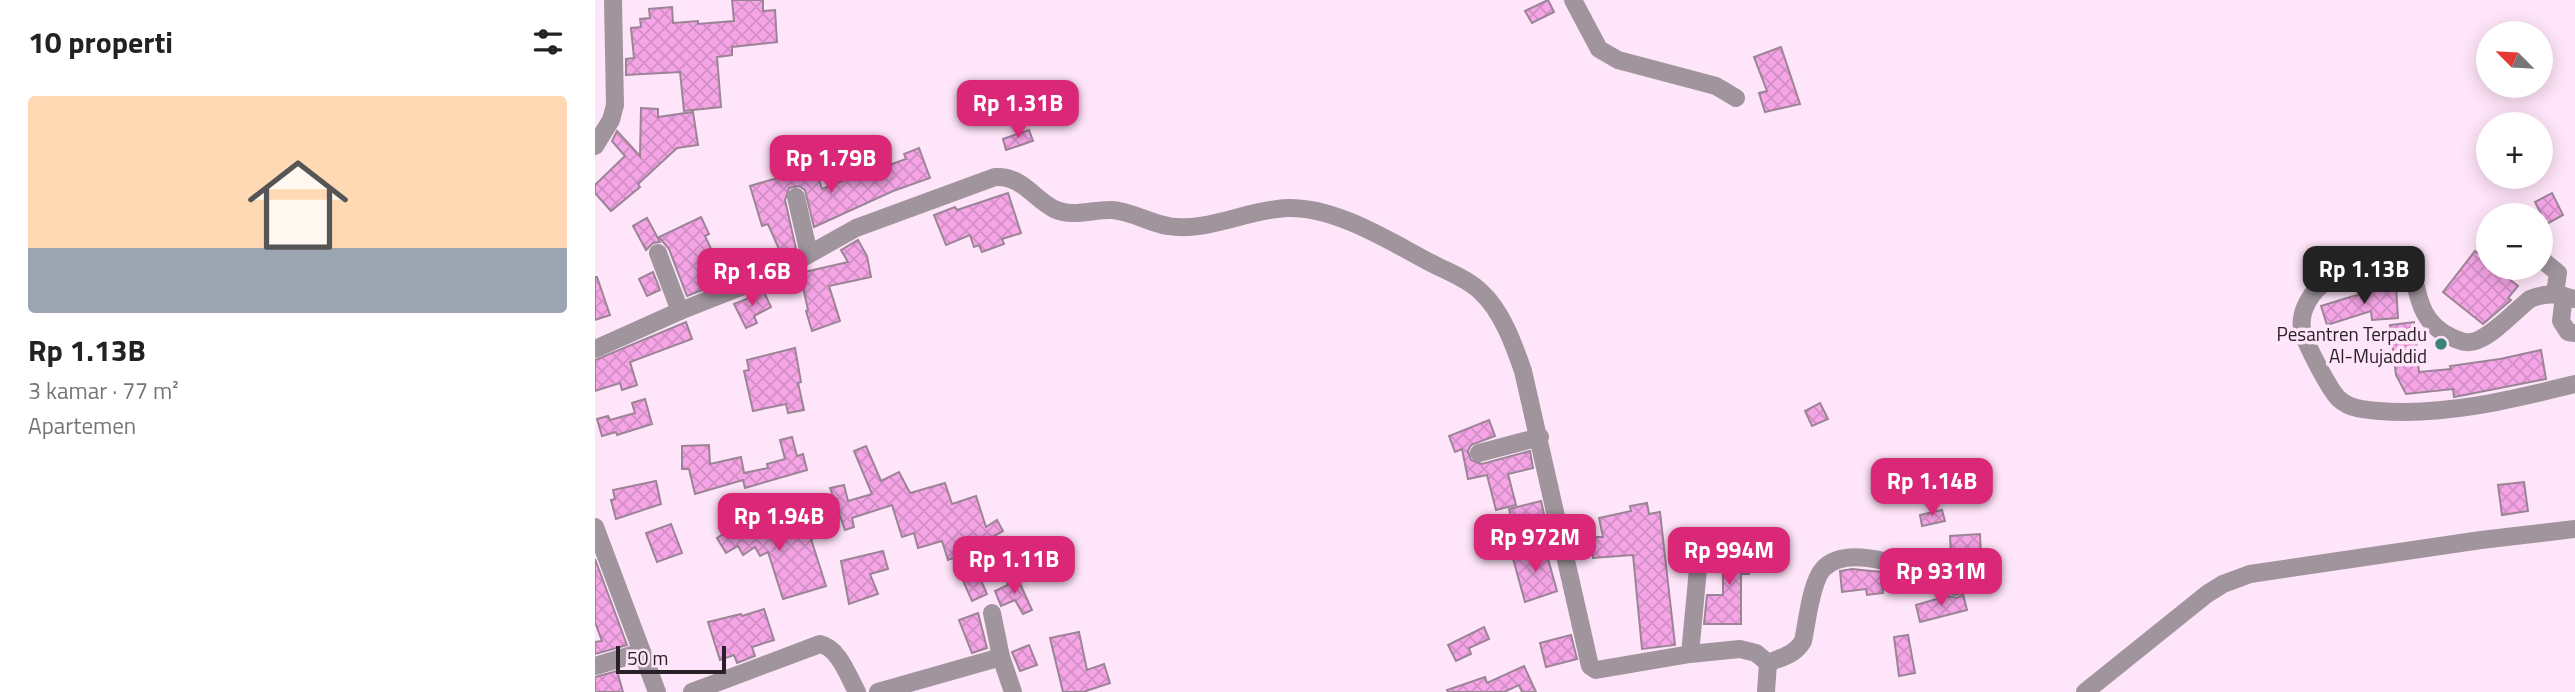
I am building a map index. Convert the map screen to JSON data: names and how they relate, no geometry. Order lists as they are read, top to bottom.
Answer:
{
  "places": ["Pesantren Terpadu Al-Mujaddid"],
  "scale_bar": "50 m",
  "north": "top left",
  "page": {
    "heading": "10 properti",
    "map_buttons": ["+", "−"],
    "price": [
      "Rp 1.31B",
      "Rp 1.79B",
      "Rp 1.13B",
      "Rp 1.6B",
      "Rp 1.14B",
      "Rp 1.94B",
      "Rp 972M",
      "Rp 994M",
      "Rp 1.11B",
      "Rp 931M"
    ],
    "list": [
      {
        "name": "Rp 1.13B",
        "note": "3 kamar · 77 m² · Apartemen"
      }
    ],
    "scale": "50 m"
  }
}
